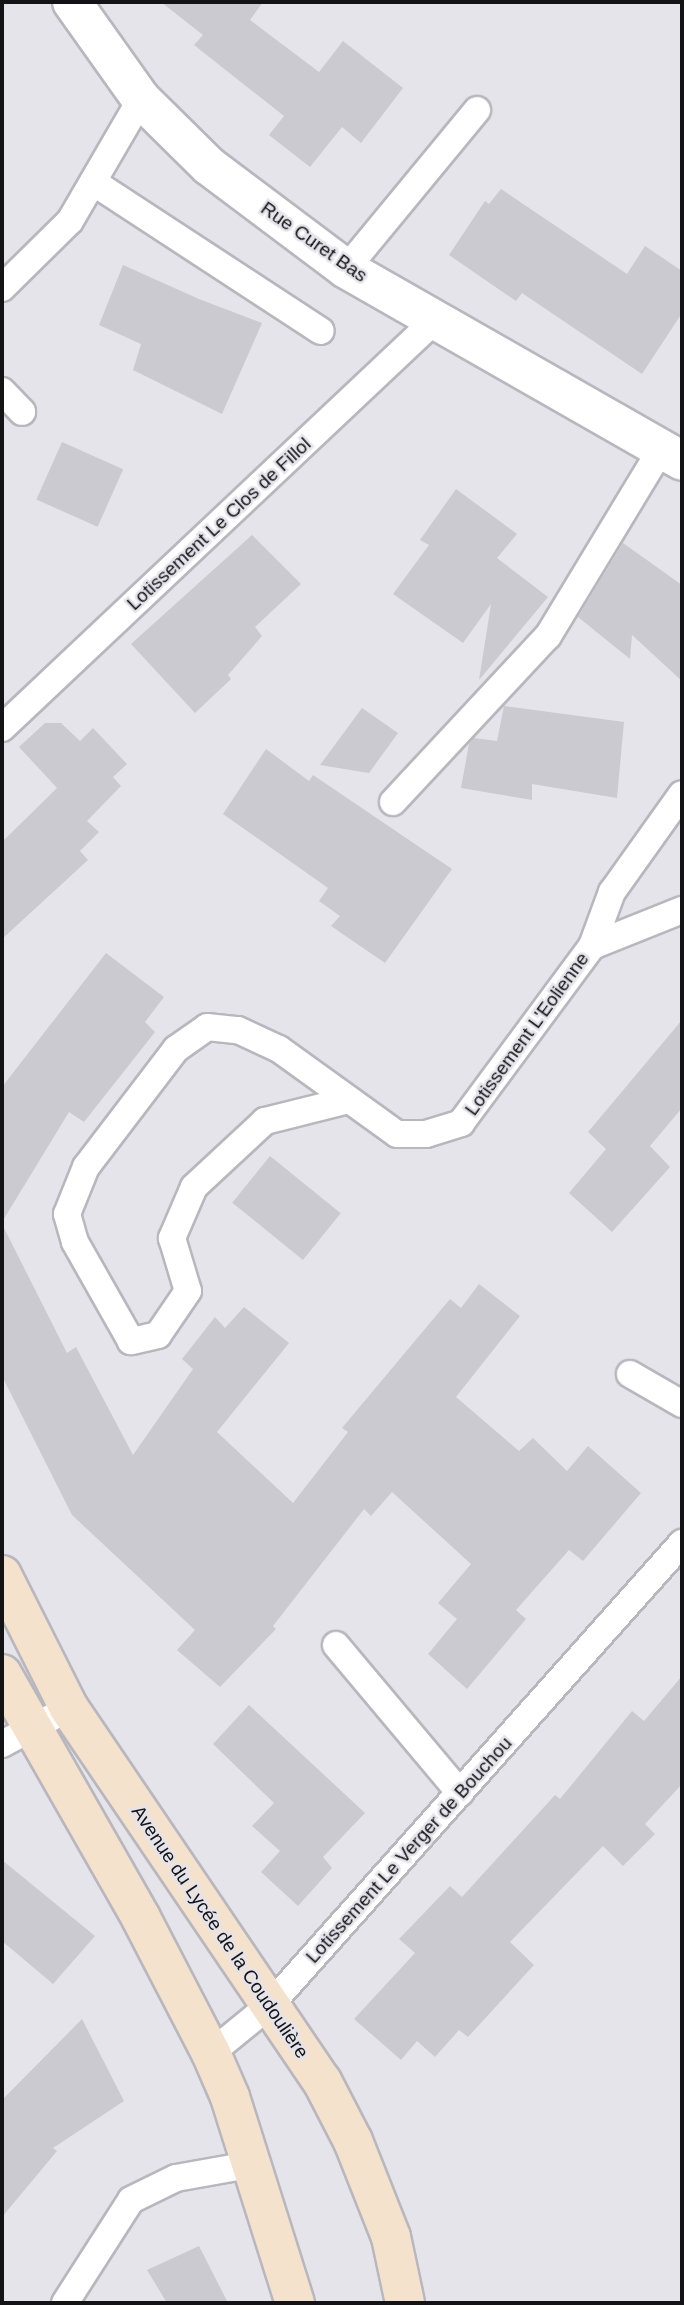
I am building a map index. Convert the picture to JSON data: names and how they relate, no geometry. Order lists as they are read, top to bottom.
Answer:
{
  "streets": {
    "street": ["Rue Curet Bas", "Avenue du Lycée de la Coudoulière"],
    "lane": ["Lotissement Le Clos de Fillol", "Lotissement L'Eolienne", "Lotissement Le Verger de Bouchou"]
  },
  "crossings": [
    ["Rue Curet Bas", "Lotissement Le Clos de Fillol"],
    ["Lotissement Le Verger de Bouchou", "Avenue du Lycée de la Coudoulière"]
  ]
}
